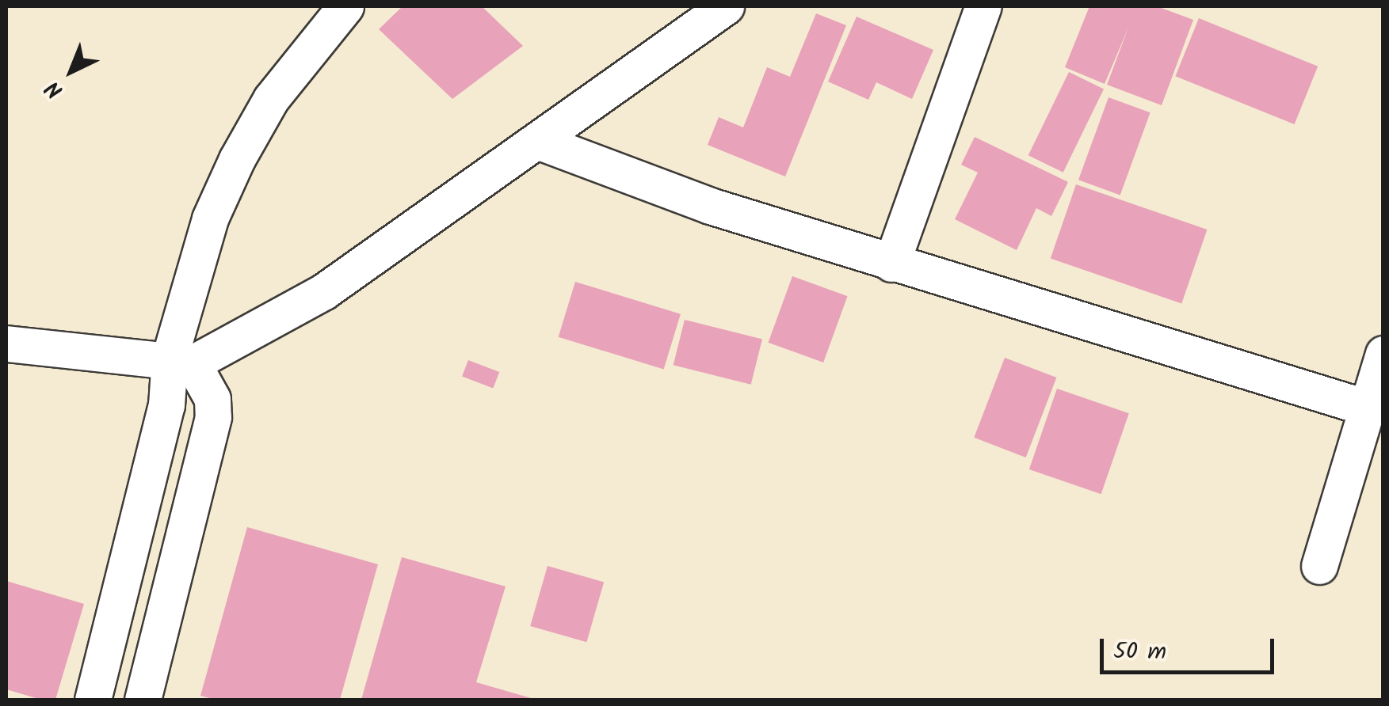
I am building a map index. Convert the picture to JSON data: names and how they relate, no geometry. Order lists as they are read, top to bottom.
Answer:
{
  "scale_bar": "50 m",
  "north": "bottom left"
}
